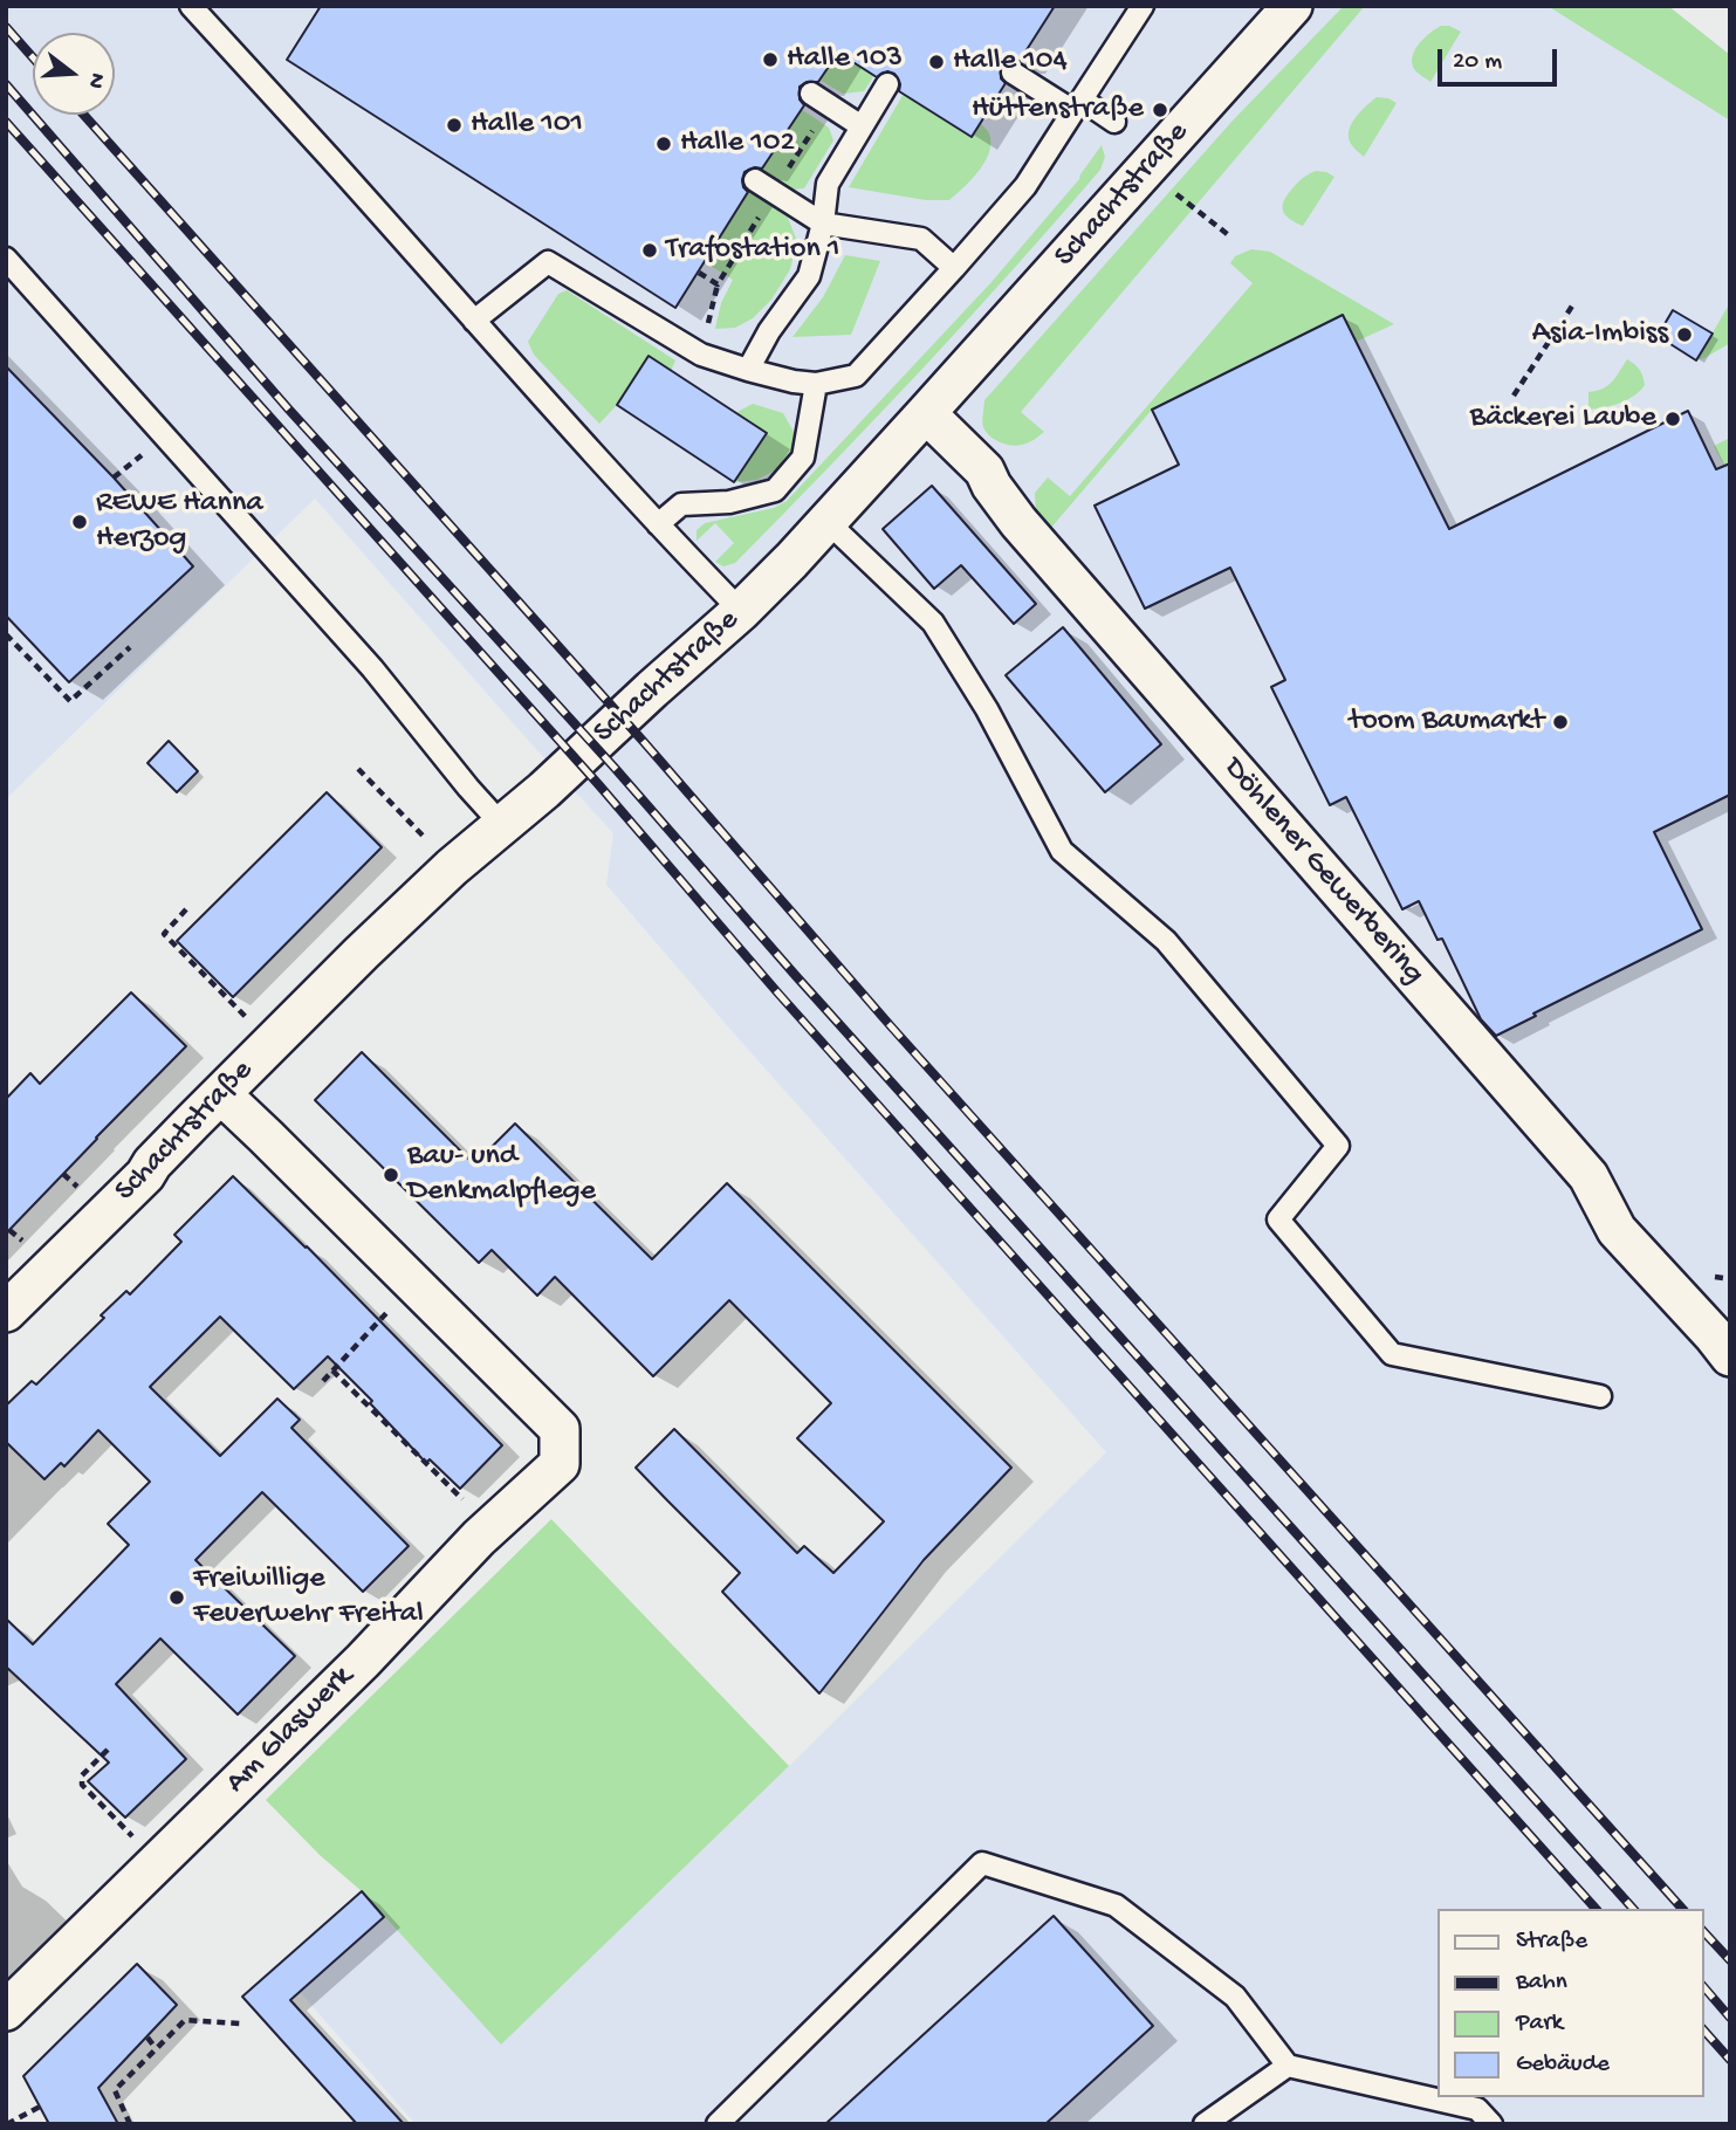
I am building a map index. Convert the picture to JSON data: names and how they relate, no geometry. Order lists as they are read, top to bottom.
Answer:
{
  "streets": {
    "street": ["Schachtstraße", "Döhlener Gewerbering", "Am Glaswerk"]
  },
  "crossings": [
    ["Schachtstraße", "Döhlener Gewerbering"],
    ["Schachtstraße", "Am Glaswerk"]
  ],
  "places": [
    "Halle 103",
    "Halle 104",
    "Hüttenstraße",
    "Halle 101",
    "Halle 102",
    "Trafostation 1",
    "Asia-Imbiss",
    "Bäckerei Laube",
    "REWE Hanna Herzog",
    "toom Baumarkt",
    "Bau- und Denkmalpflege",
    "Freiwillige Feuerwehr Freital"
  ],
  "legend": [
    "Straße",
    "Bahn",
    "Park",
    "Gebäude"
  ],
  "scale_bar": "20 m",
  "north": "right"
}
